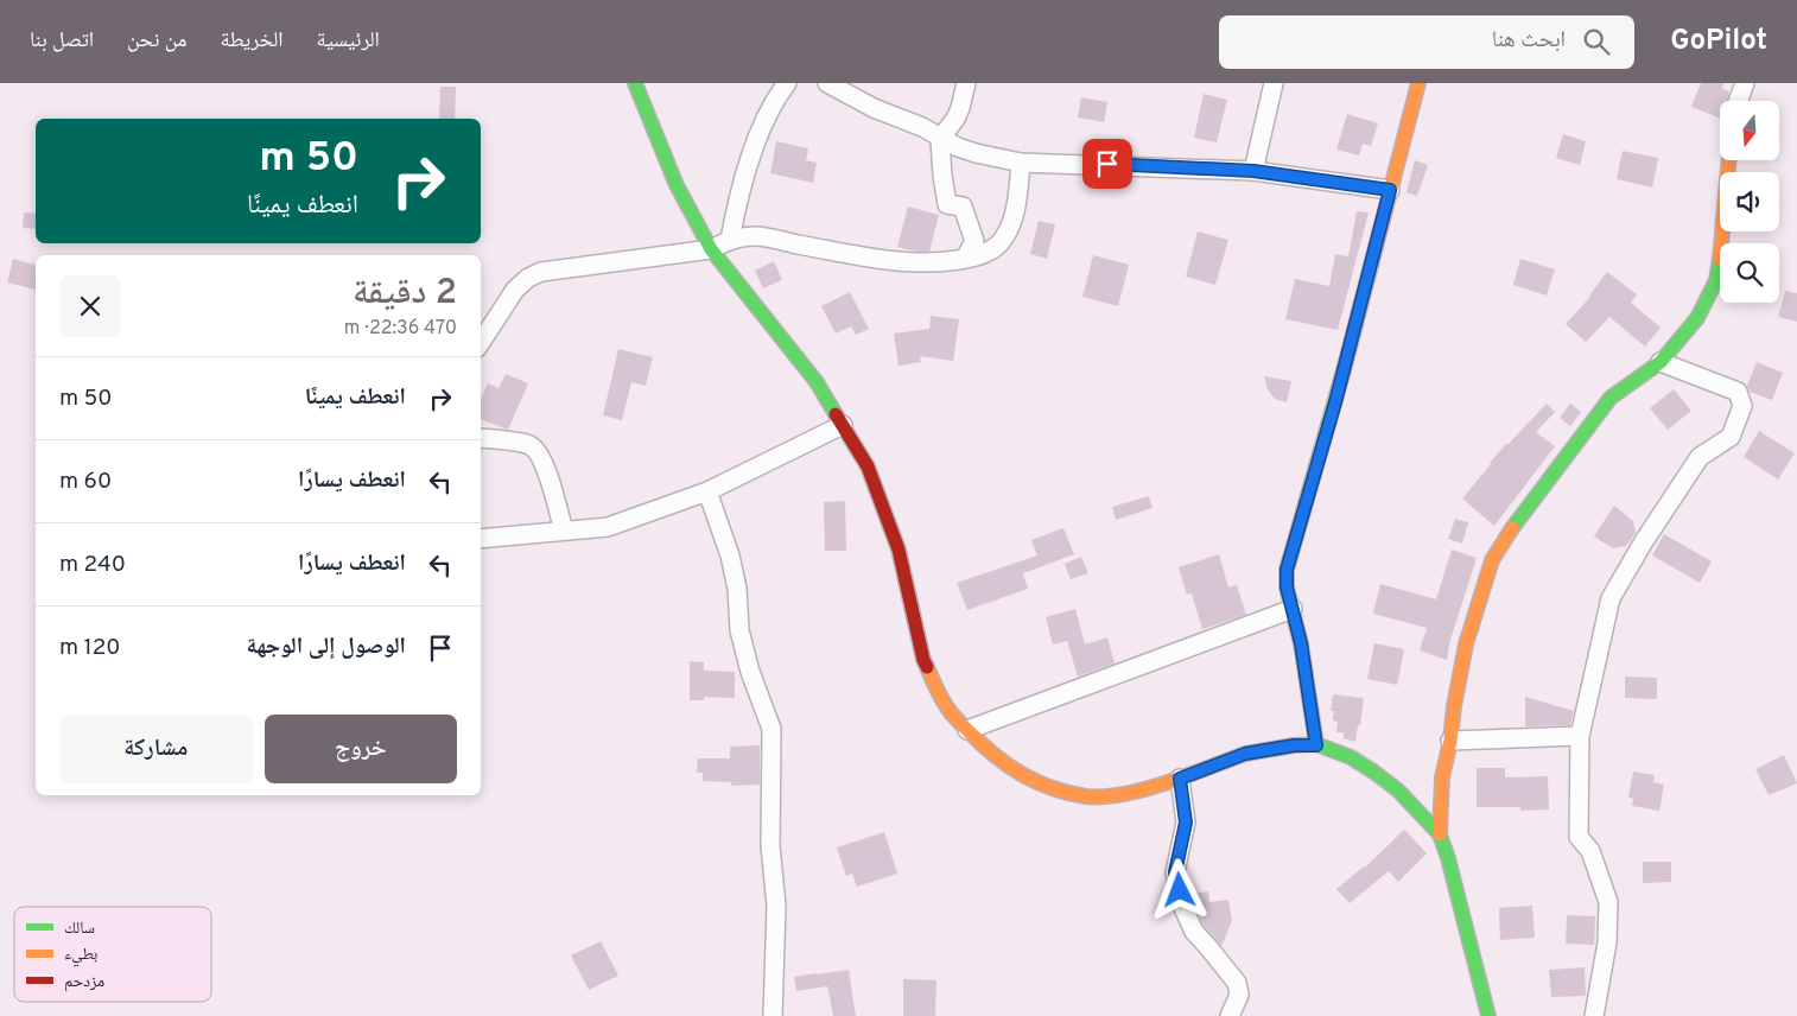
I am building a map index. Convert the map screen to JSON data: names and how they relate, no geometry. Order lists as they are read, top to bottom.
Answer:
{
  "legend": ["سالك", "بطيء", "مزدحم"],
  "north": "bottom",
  "page": {
    "header": "GoPilot",
    "search": "ابحث هنا",
    "nav": [
      "الرئيسية",
      "الخريطة",
      "من نحن",
      "اتصل بنا"
    ],
    "turn": ["50 m", "انعطف يمينًا"],
    "heading": ["2 دقيقة", "470 m · 22:36"],
    "list": [
      {
        "name": "انعطف يمينًا",
        "value": "50 m"
      },
      {
        "name": "انعطف يسارًا",
        "value": "60 m"
      },
      {
        "name": "انعطف يسارًا",
        "value": "240 m"
      },
      {
        "name": "الوصول إلى الوجهة",
        "value": "120 m"
      }
    ],
    "buttons": ["خروج", "مشاركة"]
  }
}
